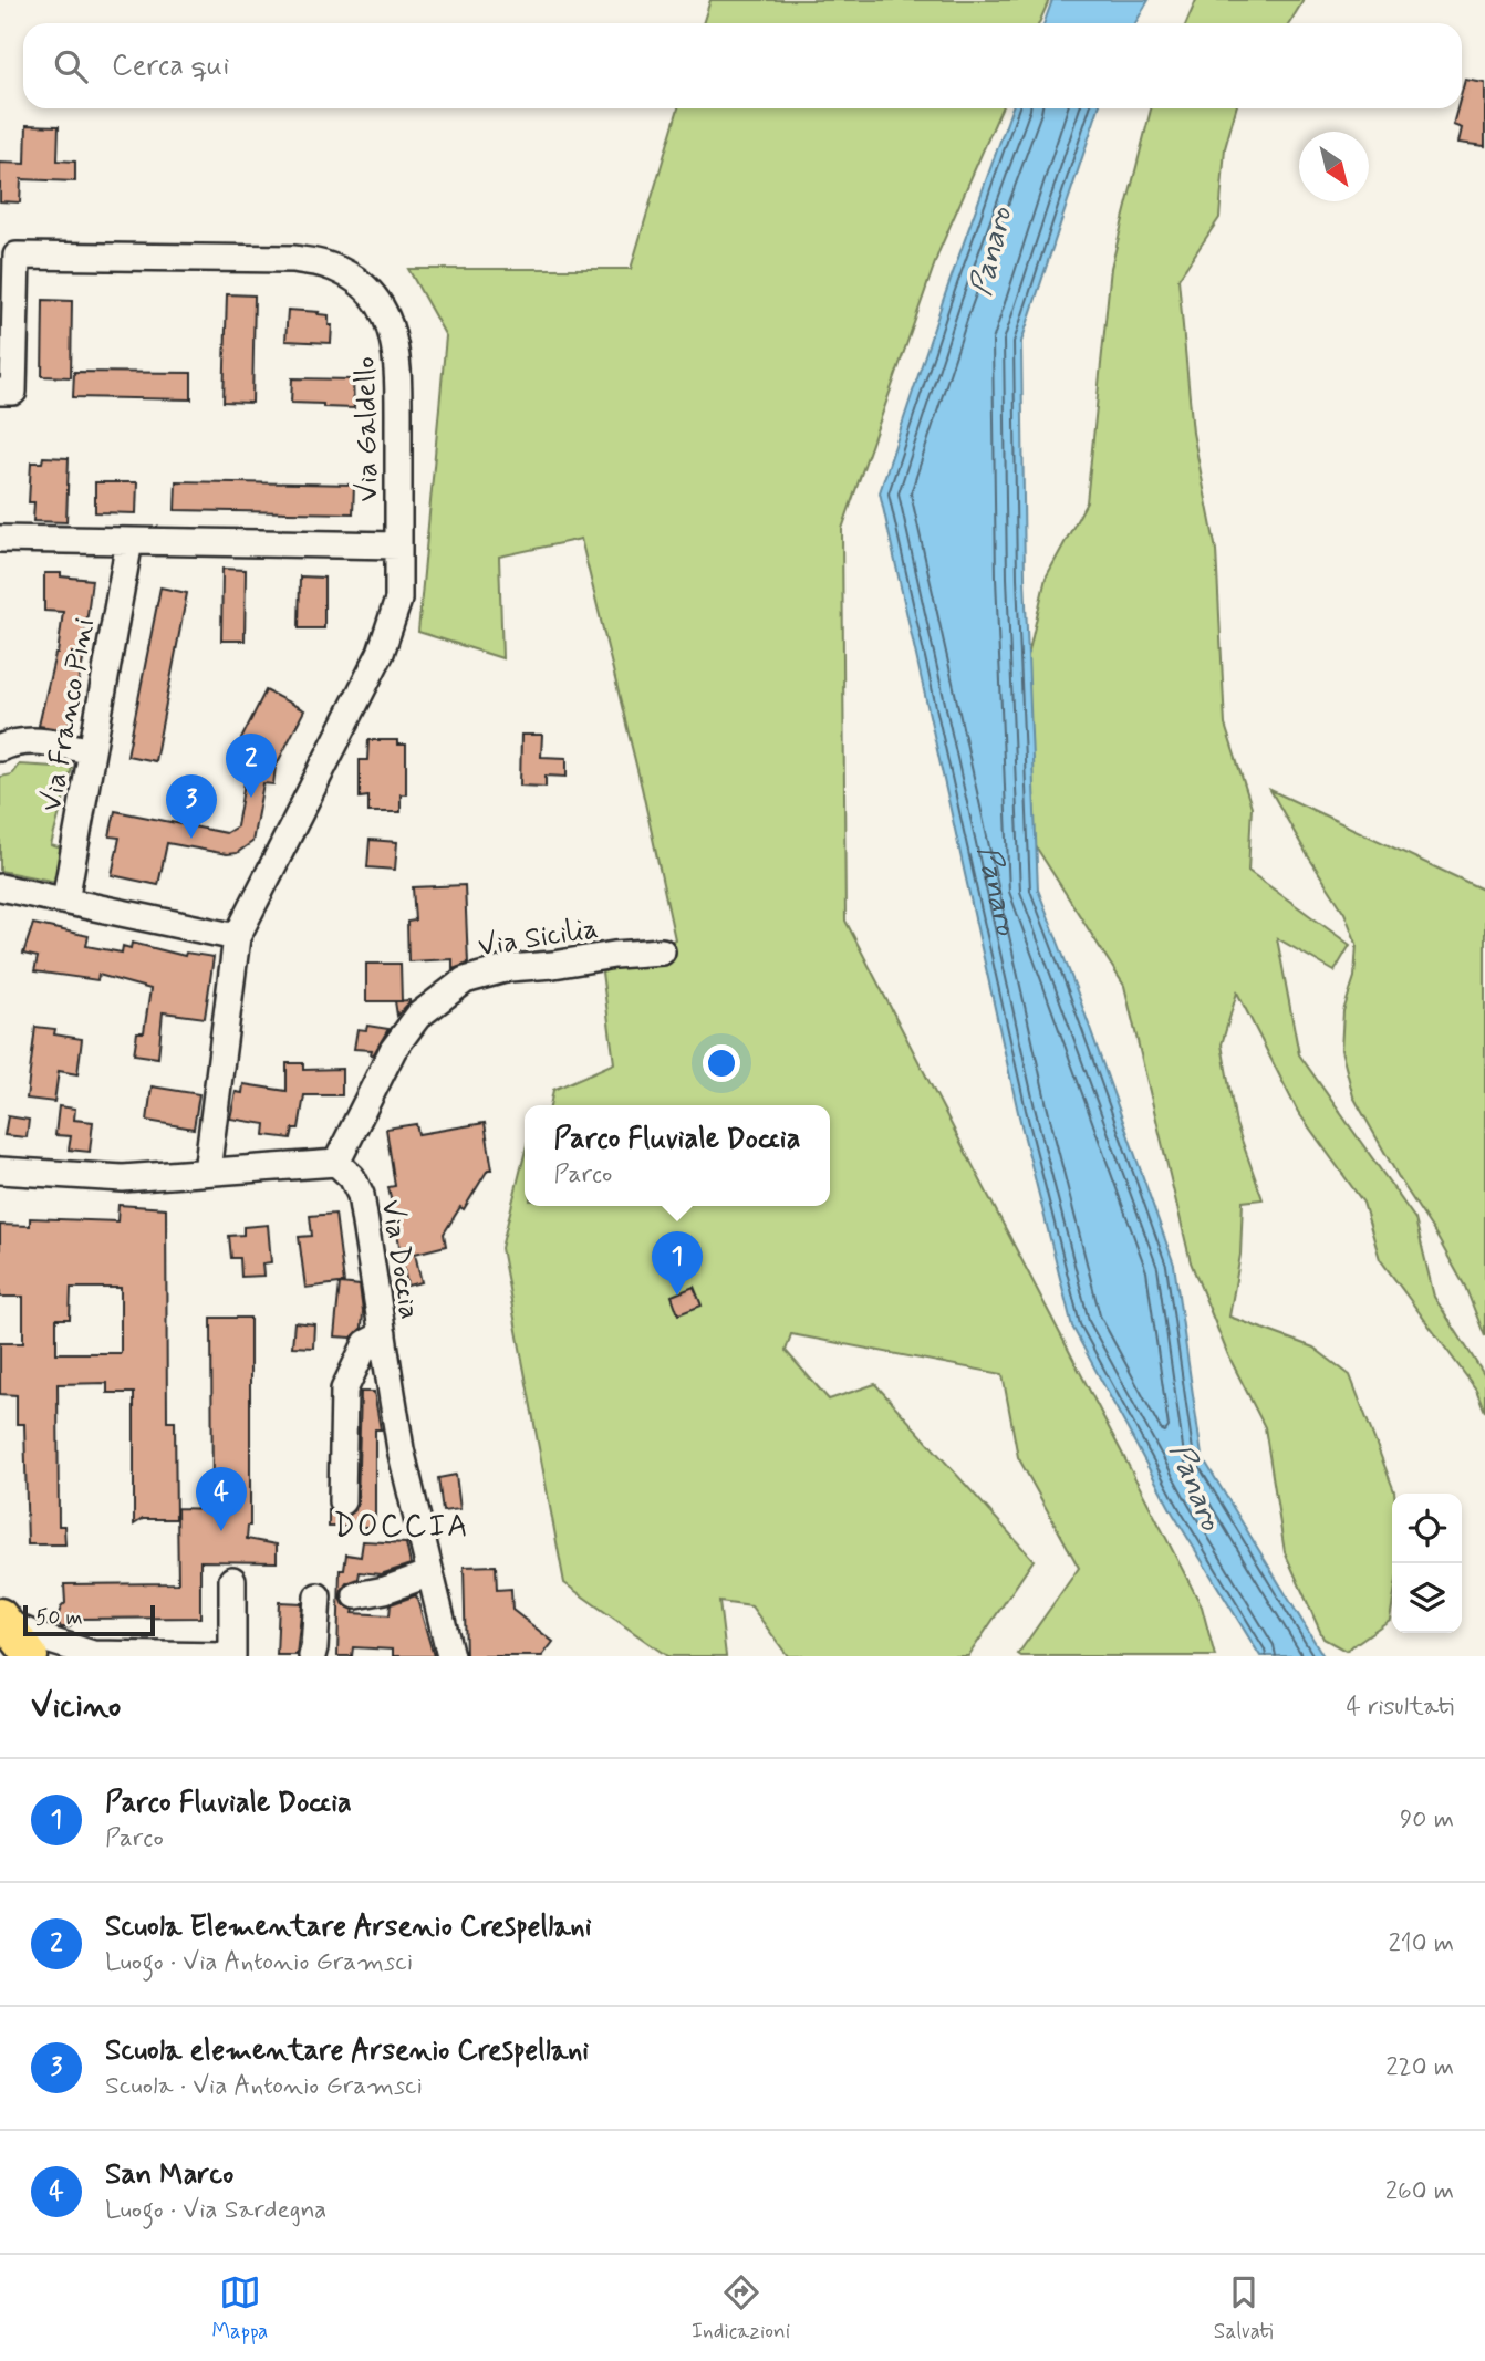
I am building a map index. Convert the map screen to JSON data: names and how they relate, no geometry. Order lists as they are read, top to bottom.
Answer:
{
  "streets": {
    "street": [
      "Via Galdello",
      "Via Franco Pini",
      "Via Sicilia",
      "Via Doccia"
    ]
  },
  "crossings": [
    ["Via Sicilia", "Via Doccia"]
  ],
  "districts": ["DOCCIA"],
  "water": ["Panaro"],
  "scale_bar": "50 m",
  "north": "bottom right",
  "page": {
    "search": "Cerca qui",
    "pins": [
      "2",
      "3",
      "1",
      "4"
    ],
    "popup": ["Parco Fluviale Doccia", "Parco"],
    "scale": "50 m",
    "heading": ["Vicino", "4 risultati"],
    "list": [
      {
        "mark": "1",
        "name": "Parco Fluviale Doccia",
        "note": "Parco",
        "value": "90 m"
      },
      {
        "mark": "2",
        "name": "Scuola Elementare Arsenio Crespellani",
        "note": "Luogo · Via Antonio Gramsci",
        "value": "210 m"
      },
      {
        "mark": "3",
        "name": "Scuola elementare Arsenio Crespellani",
        "note": "Scuola · Via Antonio Gramsci",
        "value": "220 m"
      },
      {
        "mark": "4",
        "name": "San Marco",
        "note": "Luogo · Via Sardegna",
        "value": "260 m"
      }
    ],
    "nav": ["Mappa", "Indicazioni", "Salvati"]
  }
}
